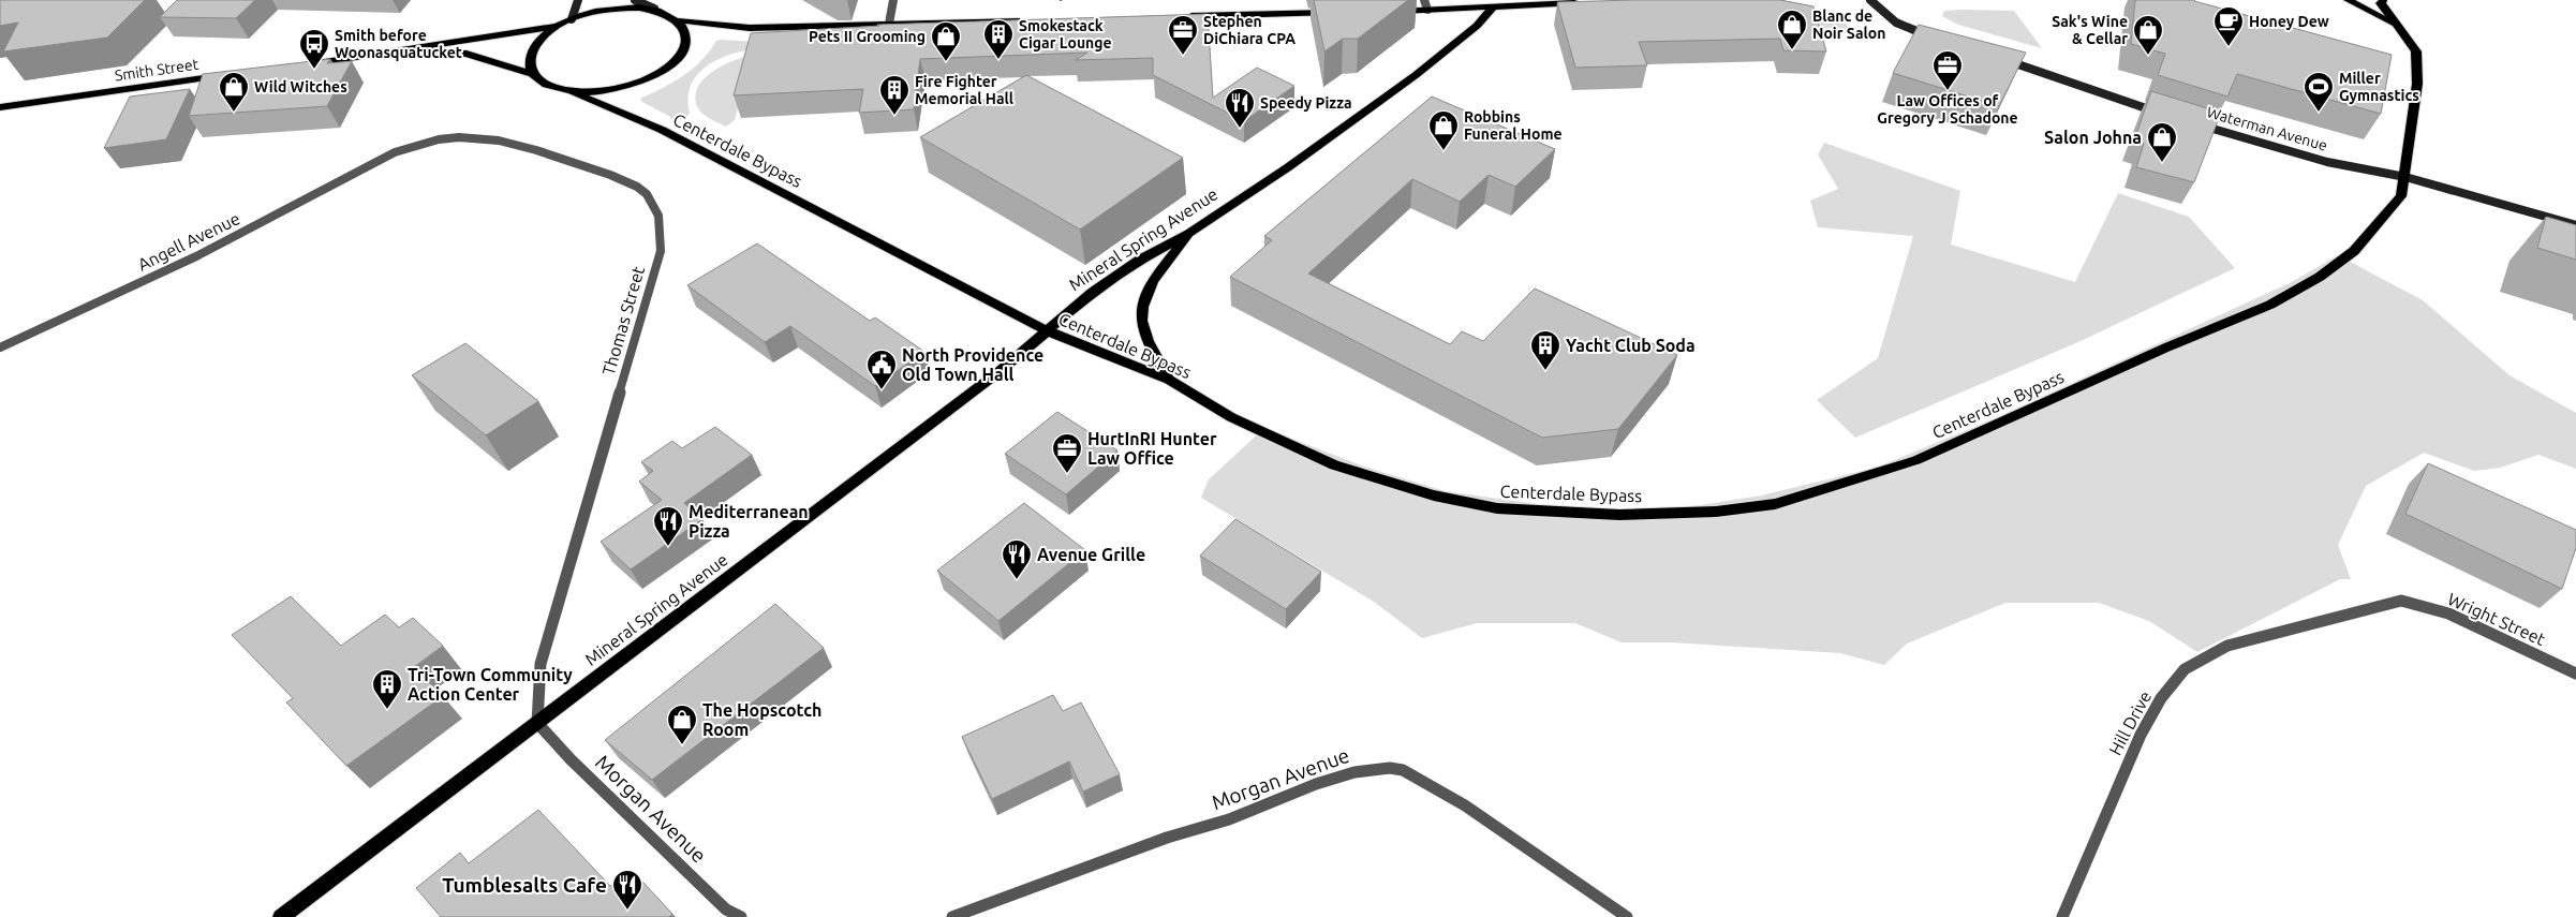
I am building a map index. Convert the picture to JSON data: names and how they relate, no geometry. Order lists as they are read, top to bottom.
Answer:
{
  "streets": {
    "main road": [
      "Smith Street",
      "Waterman Avenue",
      "Centerdale Bypass",
      "Mineral Spring Avenue"
    ],
    "street": [
      "Angell Avenue",
      "Thomas Street",
      "Wright Street",
      "Hill Drive",
      "Morgan Avenue"
    ]
  },
  "crossings": [
    ["Waterman Avenue", "Centerdale Bypass"],
    ["Centerdale Bypass", "Mineral Spring Avenue"],
    ["Mineral Spring Avenue", "Thomas Street"],
    ["Mineral Spring Avenue", "Morgan Avenue"],
    ["Angell Avenue", "Thomas Street"],
    ["Thomas Street", "Morgan Avenue"],
    ["Wright Street", "Hill Drive"]
  ],
  "places": {
    "cafe": ["Honey Dew"],
    "shop": [
      "Blanc de Noir Salon",
      "Sak's Wine & Cellar",
      "Pets II Grooming",
      "Wild Witches",
      "Robbins Funeral Home",
      "Salon Johna",
      "The Hopscotch Room"
    ],
    "office": ["Stephen DiChiara CPA", "Law Offices of Gregory J Schadone", "HurtInRI Hunter Law Office"],
    "building": [
      "Smokestack Cigar Lounge",
      "Fire Fighter Memorial Hall",
      "Yacht Club Soda",
      "Tri-Town Community Action Center"
    ],
    "bus stop": ["Smith before Woonasquatucket"],
    "sports": ["Miller Gymnastics"],
    "restaurant": [
      "Speedy Pizza",
      "Mediterranean Pizza",
      "Avenue Grille",
      "Tumblesalts Cafe"
    ],
    "public building": ["North Providence Old Town Hall"]
  }
}
